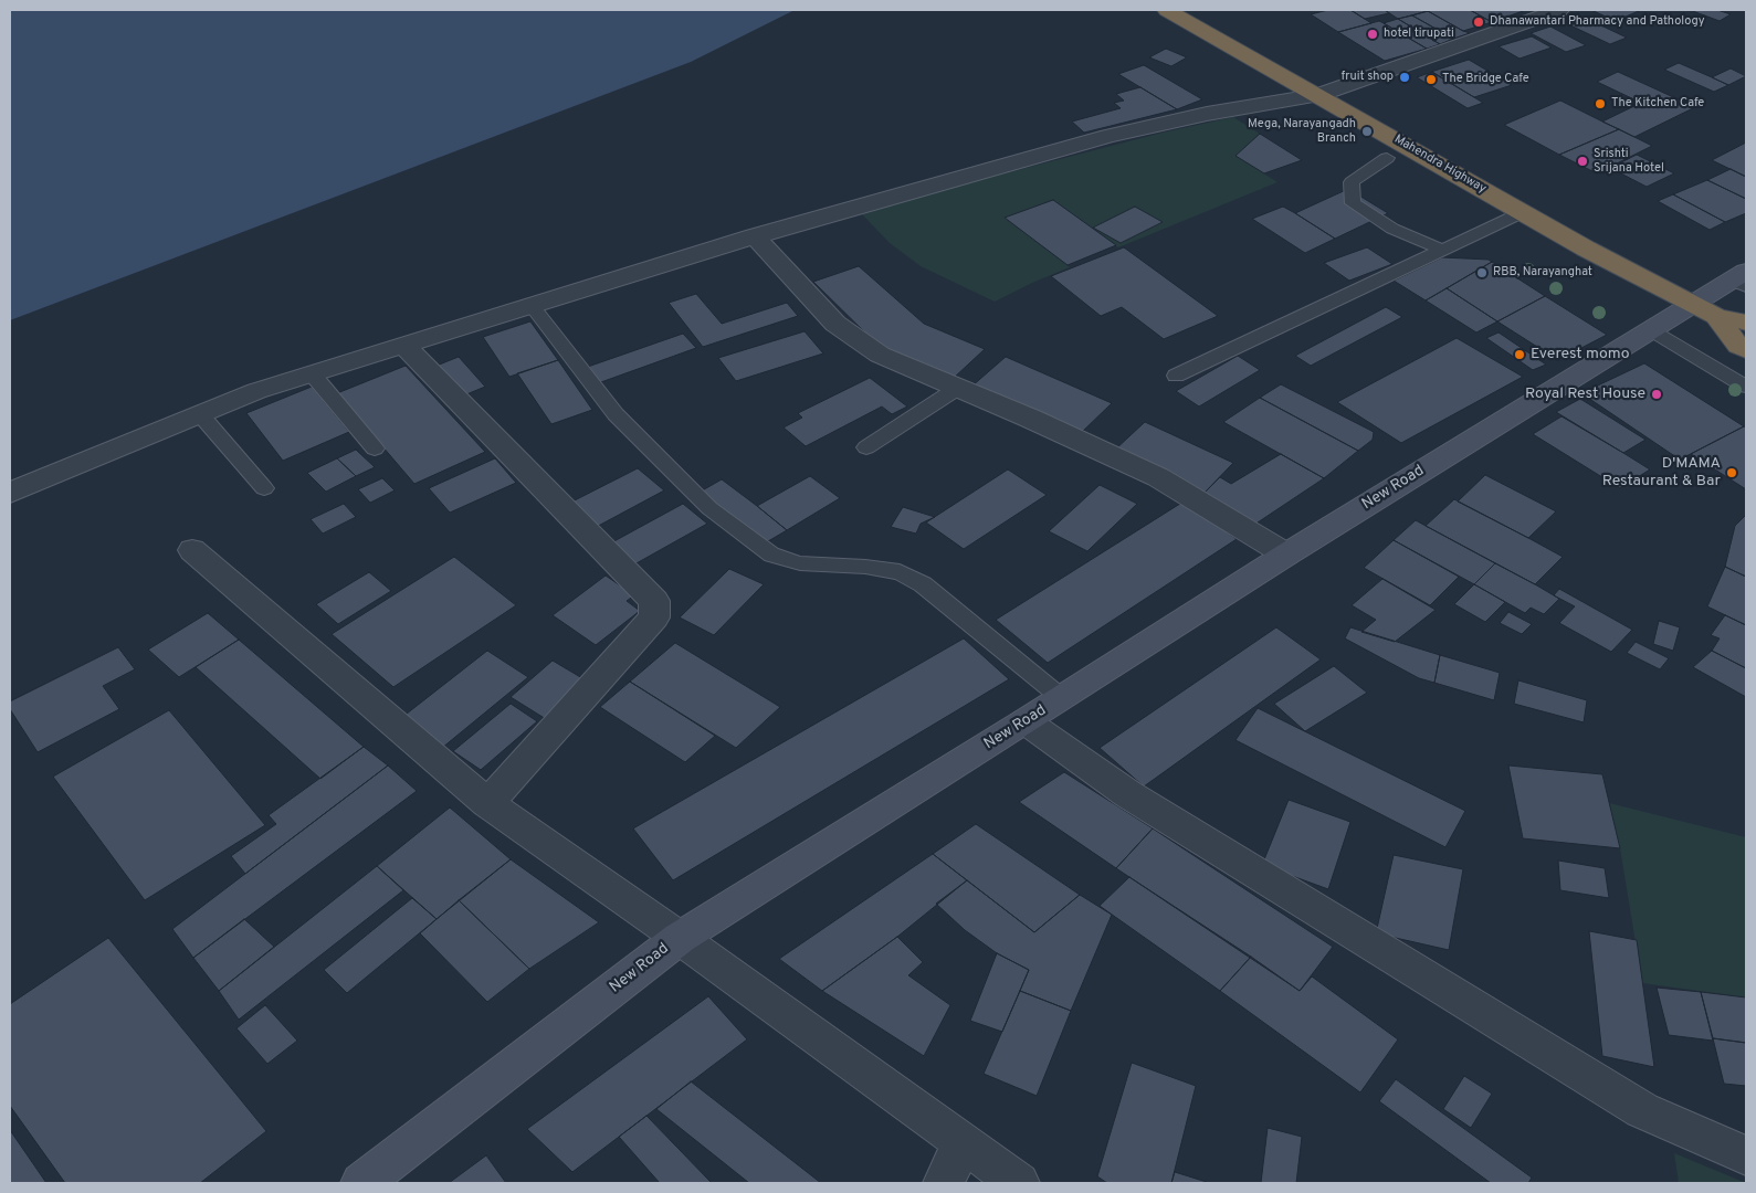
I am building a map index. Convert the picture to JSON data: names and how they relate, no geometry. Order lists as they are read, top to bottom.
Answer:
{
  "streets": {
    "highway": ["Mahendra Highway"],
    "street": ["New Road"]
  },
  "crossings": [
    ["Mahendra Highway", "New Road"]
  ],
  "places": [
    "Dhanawantari Pharmacy and Pathology",
    "hotel tirupati",
    "fruit shop",
    "The Bridge Cafe",
    "The Kitchen Cafe",
    "Mega, Narayangadh Branch",
    "Srishti Srijana Hotel",
    "RBB, Narayanghat",
    "Everest momo",
    "Royal Rest House",
    "D'MAMA Restaurant & Bar"
  ]
}
